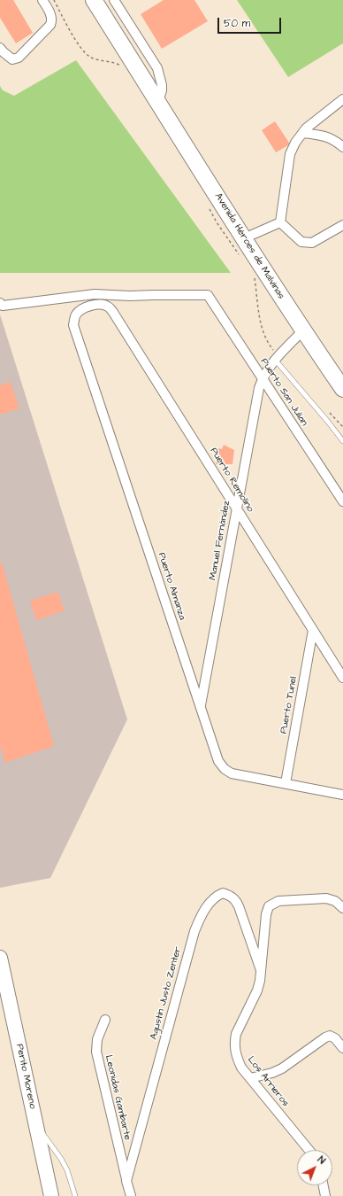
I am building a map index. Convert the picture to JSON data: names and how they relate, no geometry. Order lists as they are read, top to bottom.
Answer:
{
  "streets": {
    "highway": ["Avenida Héroes de Malvinas"],
    "main road": ["Perito Moreno"],
    "street": [
      "Puerto San Julian",
      "Puerto Remolino",
      "Manuel Fernández",
      "Puerto Almanza",
      "Puerto Tunel",
      "Agustin Justo Zenter",
      "Los Arrieros",
      "Leonidas Gambarte"
    ]
  },
  "crossings": [
    ["Avenida Héroes de Malvinas", "Manuel Fernández"],
    ["Puerto San Julian", "Manuel Fernández"],
    ["Puerto Remolino", "Manuel Fernández"],
    ["Puerto Remolino", "Puerto Almanza"],
    ["Puerto Remolino", "Puerto Tunel"],
    ["Manuel Fernández", "Puerto Almanza"],
    ["Puerto Almanza", "Puerto Tunel"],
    ["Agustin Justo Zenter", "Los Arrieros"],
    ["Agustin Justo Zenter", "Leonidas Gambarte"]
  ],
  "scale_bar": "50 m",
  "north": "top right"
}
